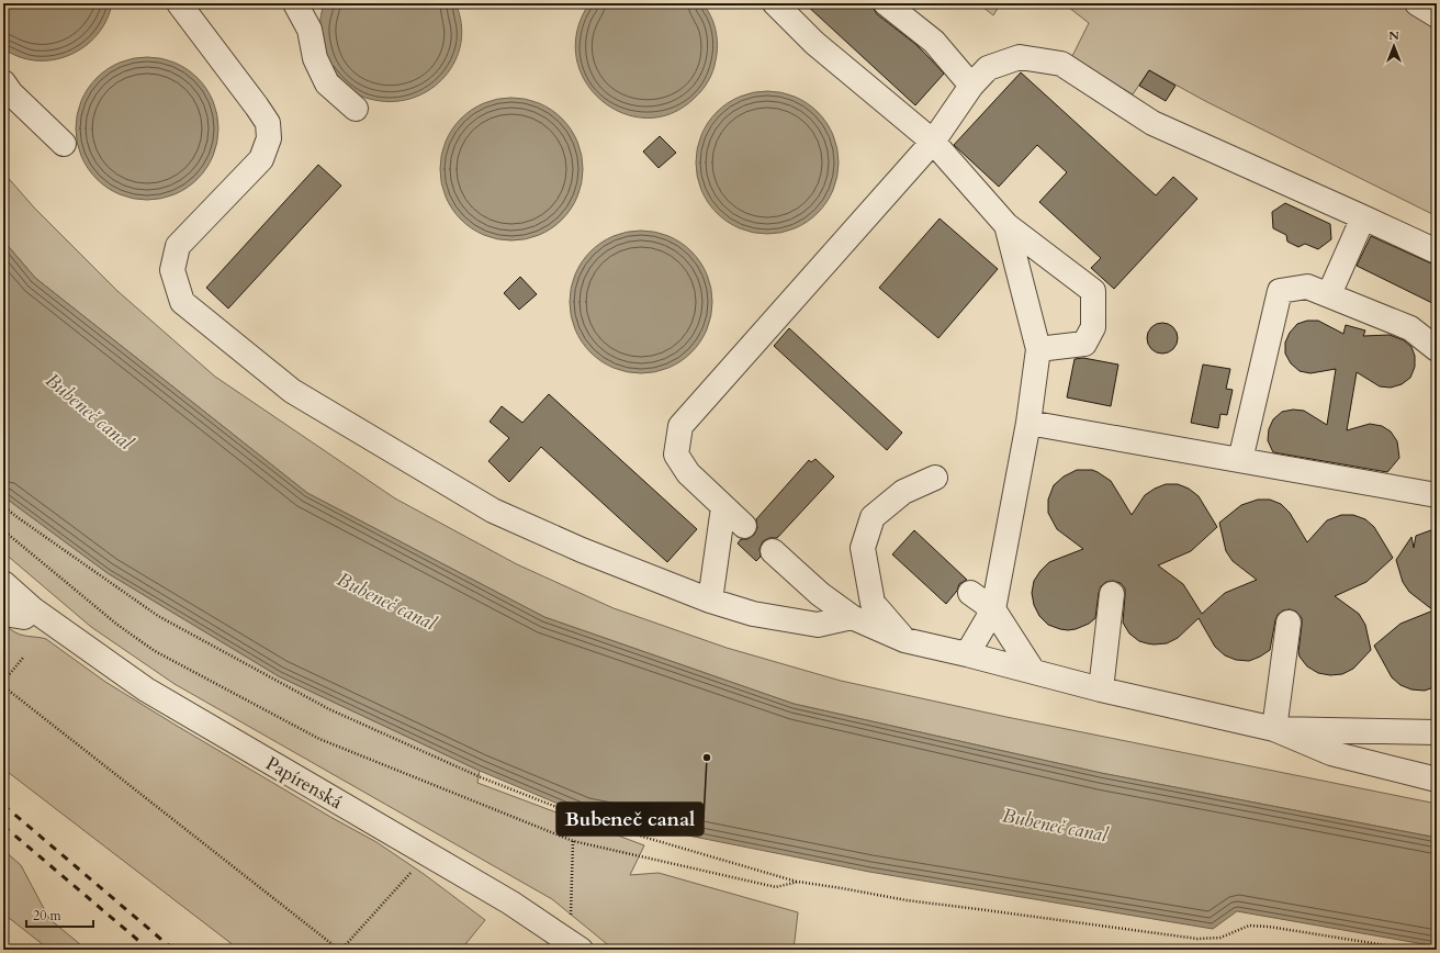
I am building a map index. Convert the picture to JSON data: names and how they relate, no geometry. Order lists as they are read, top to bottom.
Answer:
{
  "streets": {
    "street": ["Papírenská"]
  },
  "water": ["Bubeneč canal"],
  "places": ["Bubeneč canal"],
  "scale_bar": "20 m",
  "north": "top"
}
